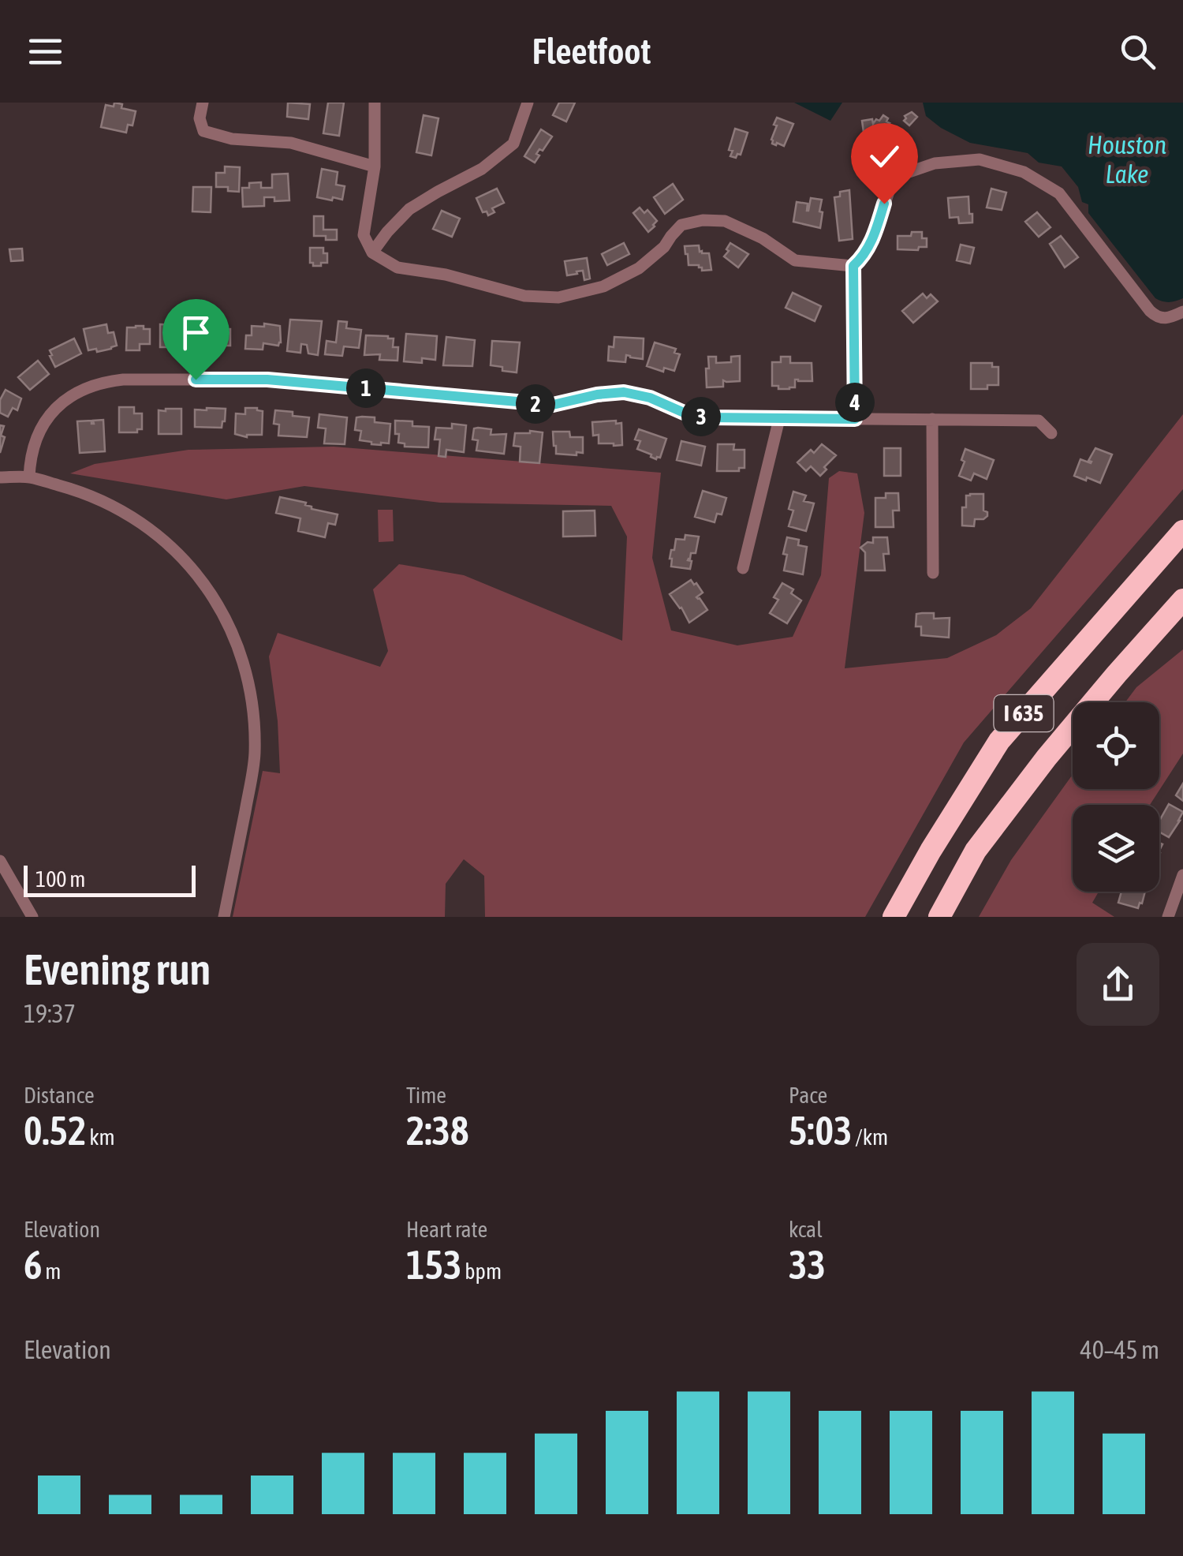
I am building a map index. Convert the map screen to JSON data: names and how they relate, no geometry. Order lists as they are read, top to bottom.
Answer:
{
  "streets": {
    "highway": ["I 635"]
  },
  "water": ["Houston Lake"],
  "scale_bar": "100 m",
  "page": {
    "header": "Fleetfoot",
    "pins": [
      "1",
      "4",
      "2",
      "3"
    ],
    "scale": "100 m",
    "heading": ["Evening run", "19:37"],
    "stats": [
      ["Distance", "0.52 km"],
      ["Time", "2:38"],
      ["Pace", "5:03 /km"],
      ["Elevation", "6 m"],
      ["Heart rate", "153 bpm"],
      ["kcal", "33"]
    ],
    "chart": ["Elevation", "40–45 m"]
  }
}
